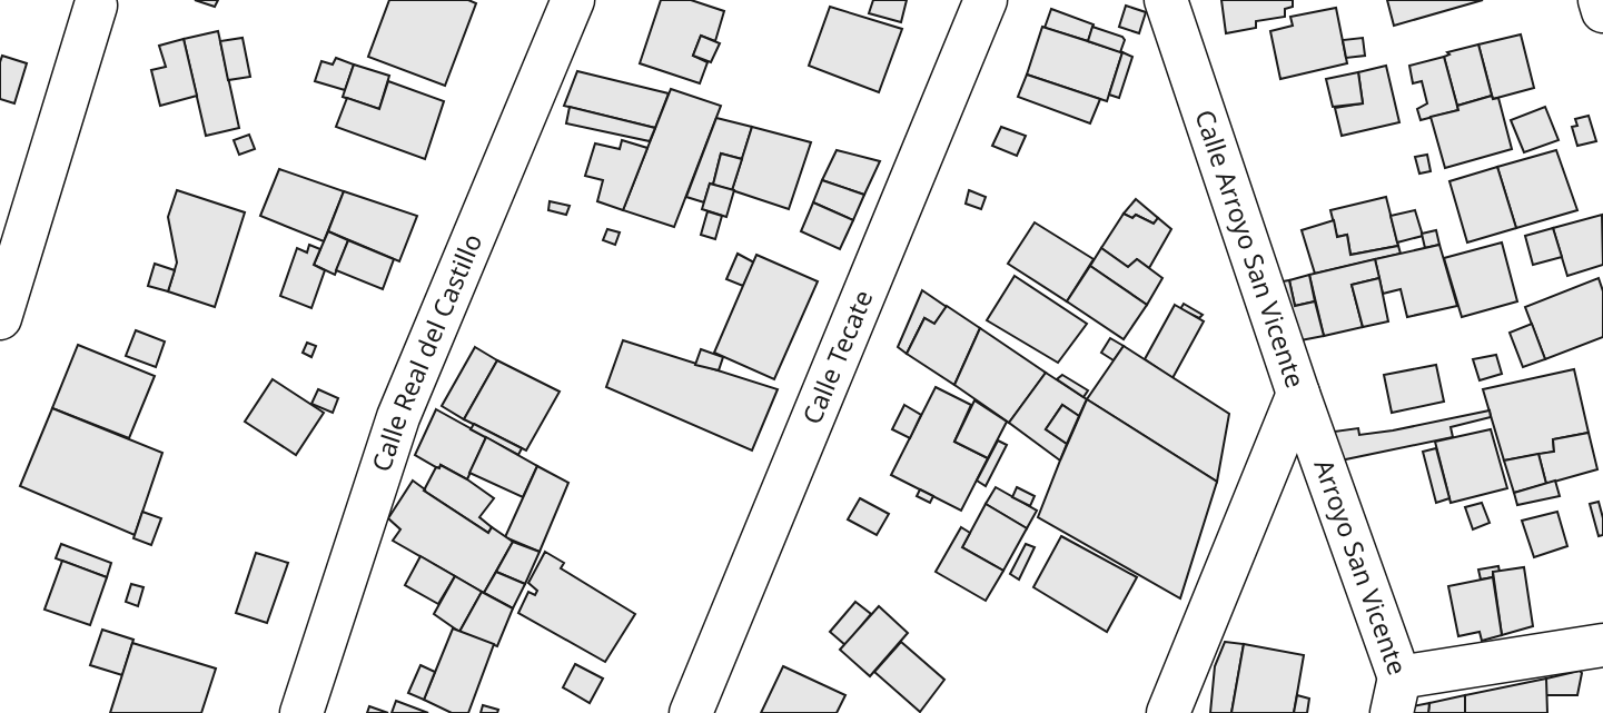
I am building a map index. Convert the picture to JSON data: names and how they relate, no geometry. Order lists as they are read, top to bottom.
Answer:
{
  "streets": {
    "street": [
      "Calle Arroyo San Vicente",
      "Calle Real del Castillo",
      "Calle Tecate",
      "Arroyo San Vicente"
    ]
  },
  "crossings": [
    ["Calle Arroyo San Vicente", "Arroyo San Vicente"]
  ]
}
